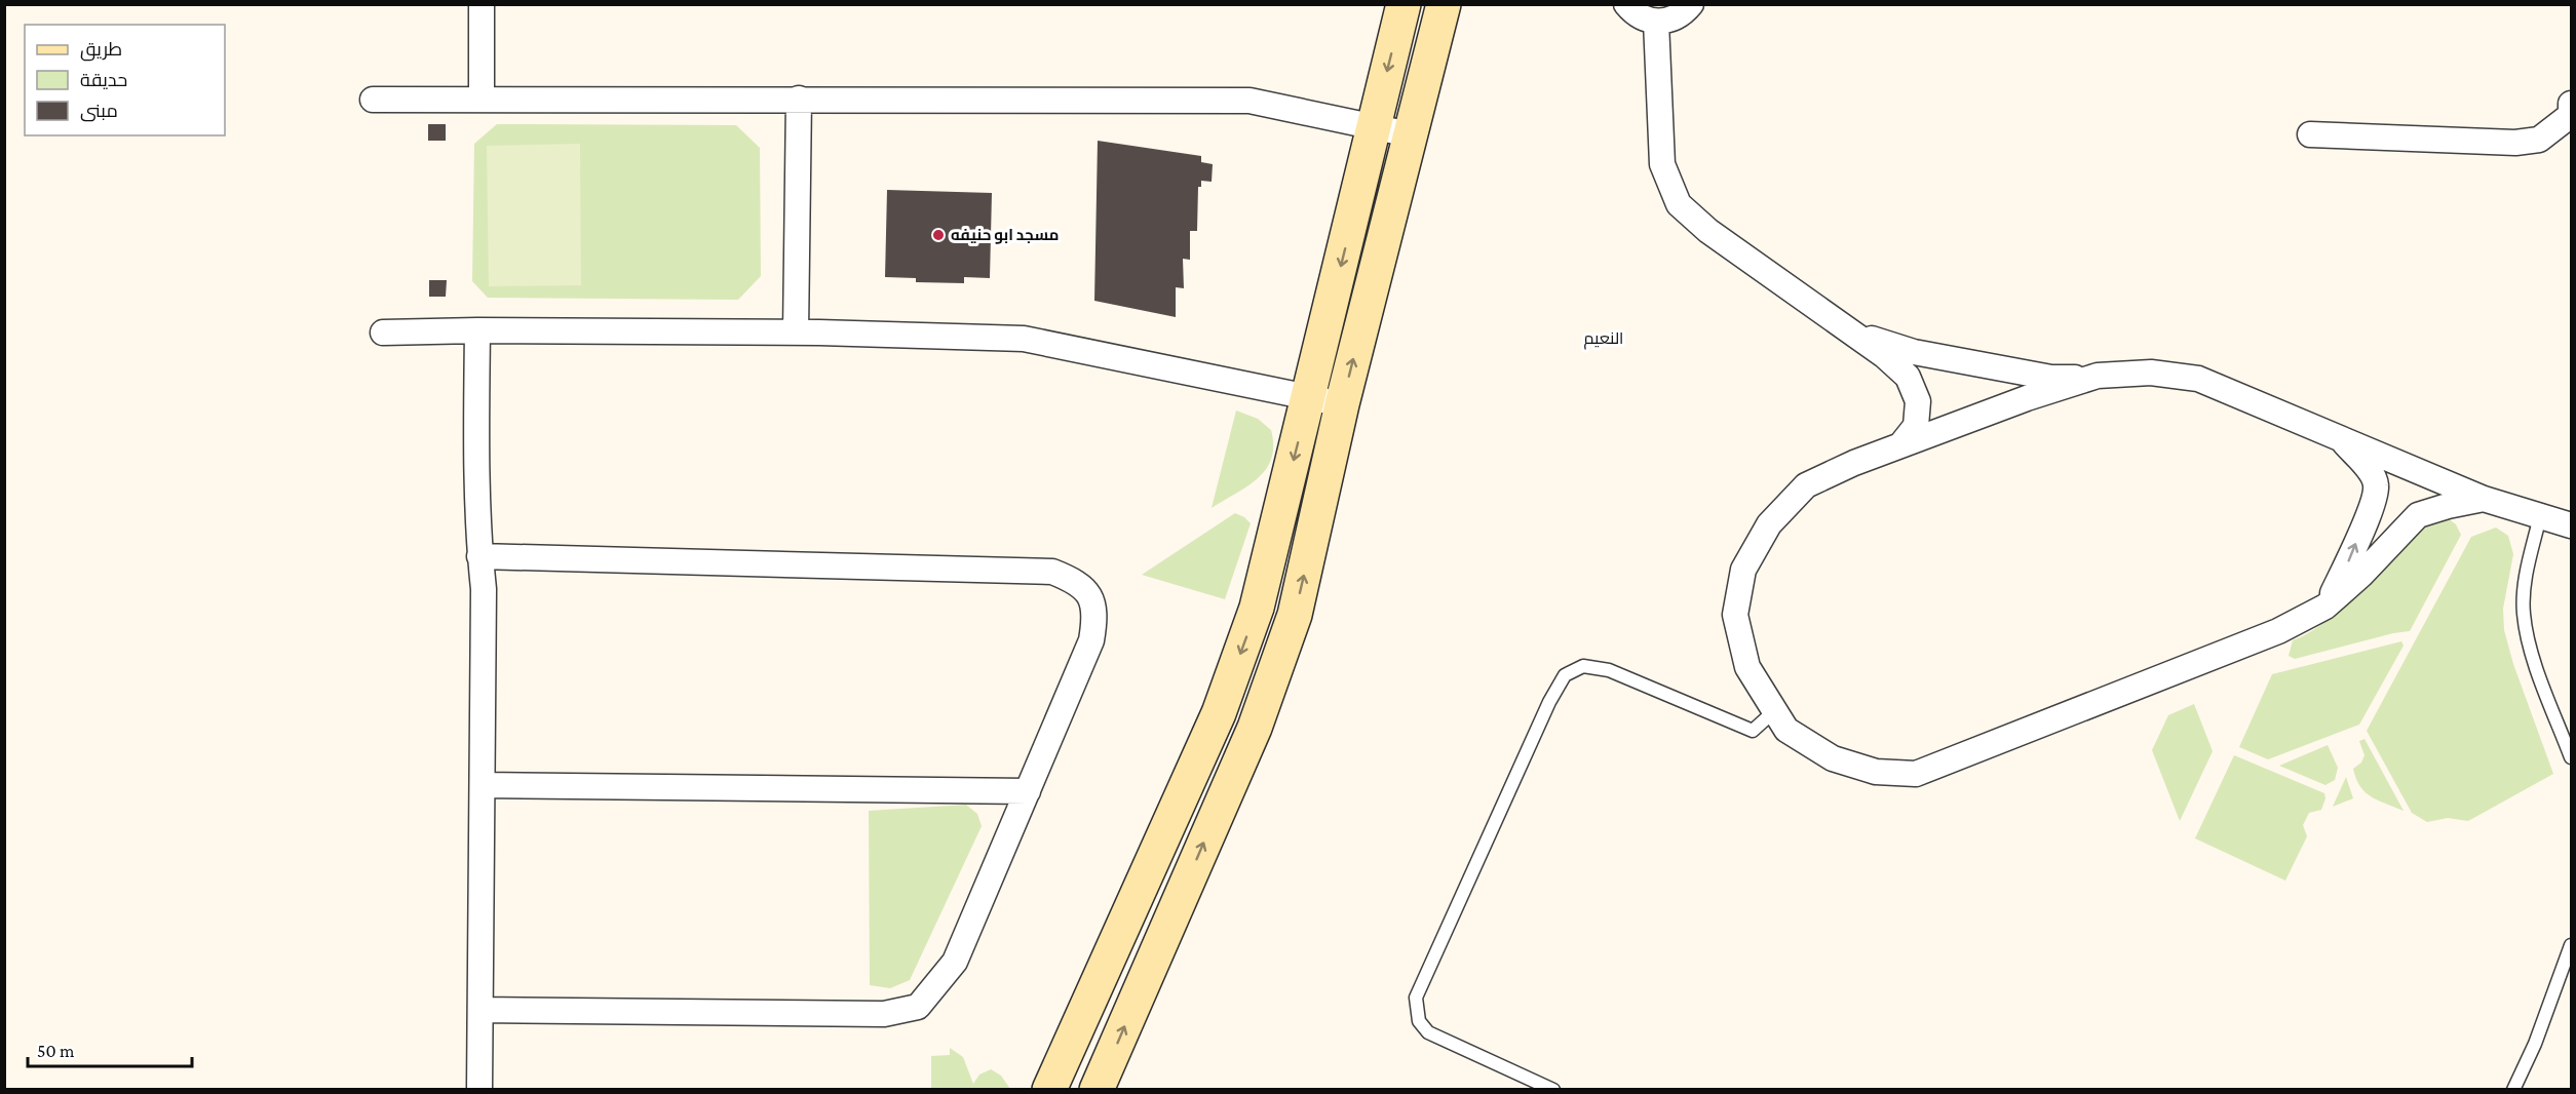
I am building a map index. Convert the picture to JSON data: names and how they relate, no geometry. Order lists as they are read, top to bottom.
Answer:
{
  "districts": ["النعيم"],
  "places": ["مسجد ابو حنيفه"],
  "legend": ["طريق", "حديقة", "مبنى"],
  "scale_bar": "50 m"
}
